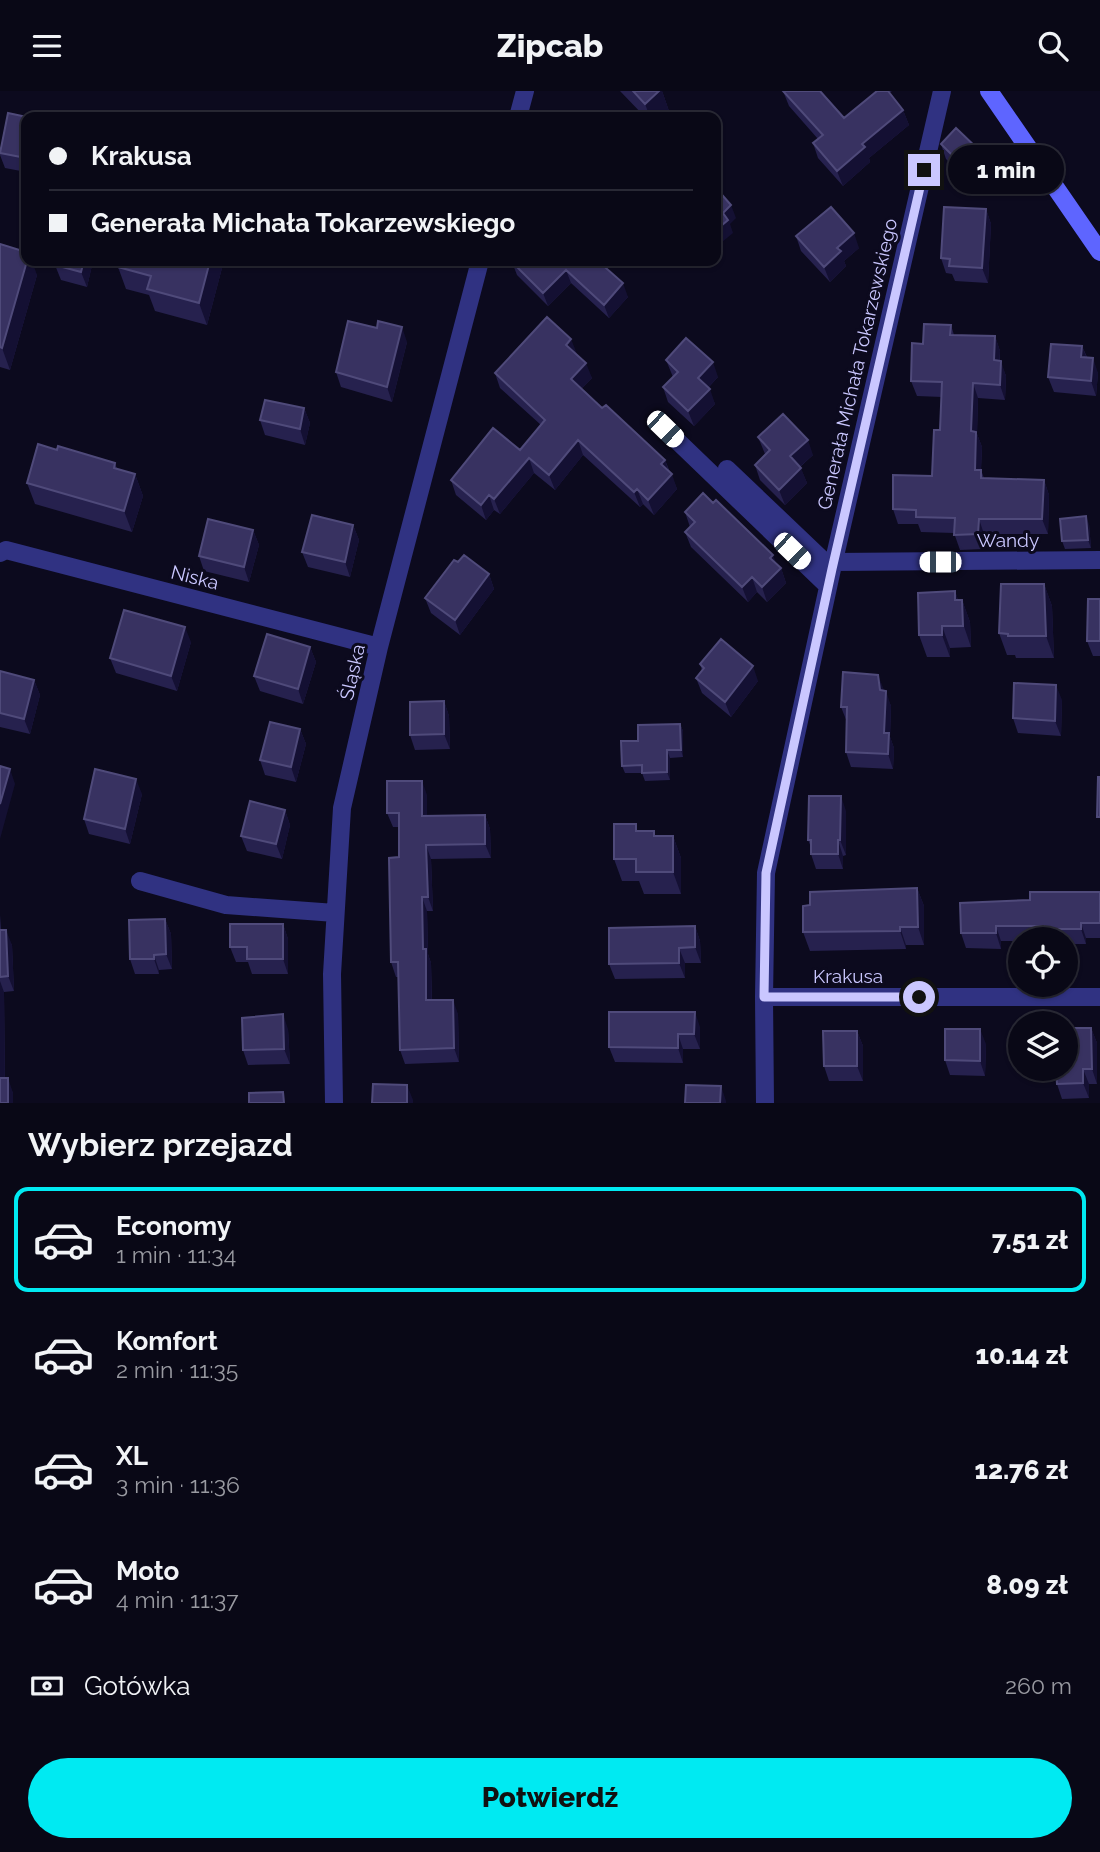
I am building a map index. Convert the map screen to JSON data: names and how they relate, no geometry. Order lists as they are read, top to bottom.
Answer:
{
  "streets": {
    "street": [
      "Generała Michała Tokarzewskiego",
      "Wandy",
      "Niska",
      "Śląska",
      "Krakusa"
    ]
  },
  "crossings": [
    ["Generała Michała Tokarzewskiego", "Wandy"],
    ["Generała Michała Tokarzewskiego", "Krakusa"],
    ["Niska", "Śląska"]
  ],
  "page": {
    "header": "Zipcab",
    "banner": ["Krakusa", "Generała Michała Tokarzewskiego"],
    "bubble": "1 min",
    "heading": "Wybierz przejazd",
    "list": [
      {
        "name": "Economy",
        "note": "1 min · 11:34",
        "value": "7.51 zł"
      },
      {
        "name": "Komfort",
        "note": "2 min · 11:35",
        "value": "10.14 zł"
      },
      {
        "name": "XL",
        "note": "3 min · 11:36",
        "value": "12.76 zł"
      },
      {
        "name": "Moto",
        "note": "4 min · 11:37",
        "value": "8.09 zł"
      }
    ],
    "pay": ["Gotówka", "260 m"],
    "buttons": "Potwierdź"
  }
}
